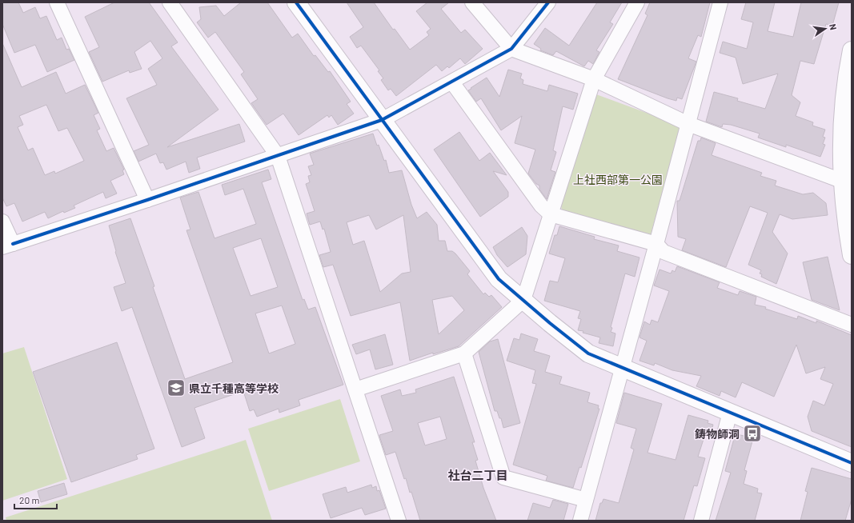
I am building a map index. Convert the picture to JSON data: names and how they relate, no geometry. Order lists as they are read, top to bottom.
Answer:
{
  "districts": ["社台二丁目"],
  "parks": ["上社西部第一公園"],
  "places": {
    "school or university": ["県立千種高等学校"],
    "bus stop": ["鋳物師洞"]
  },
  "scale_bar": "20 m",
  "north": "right"
}
